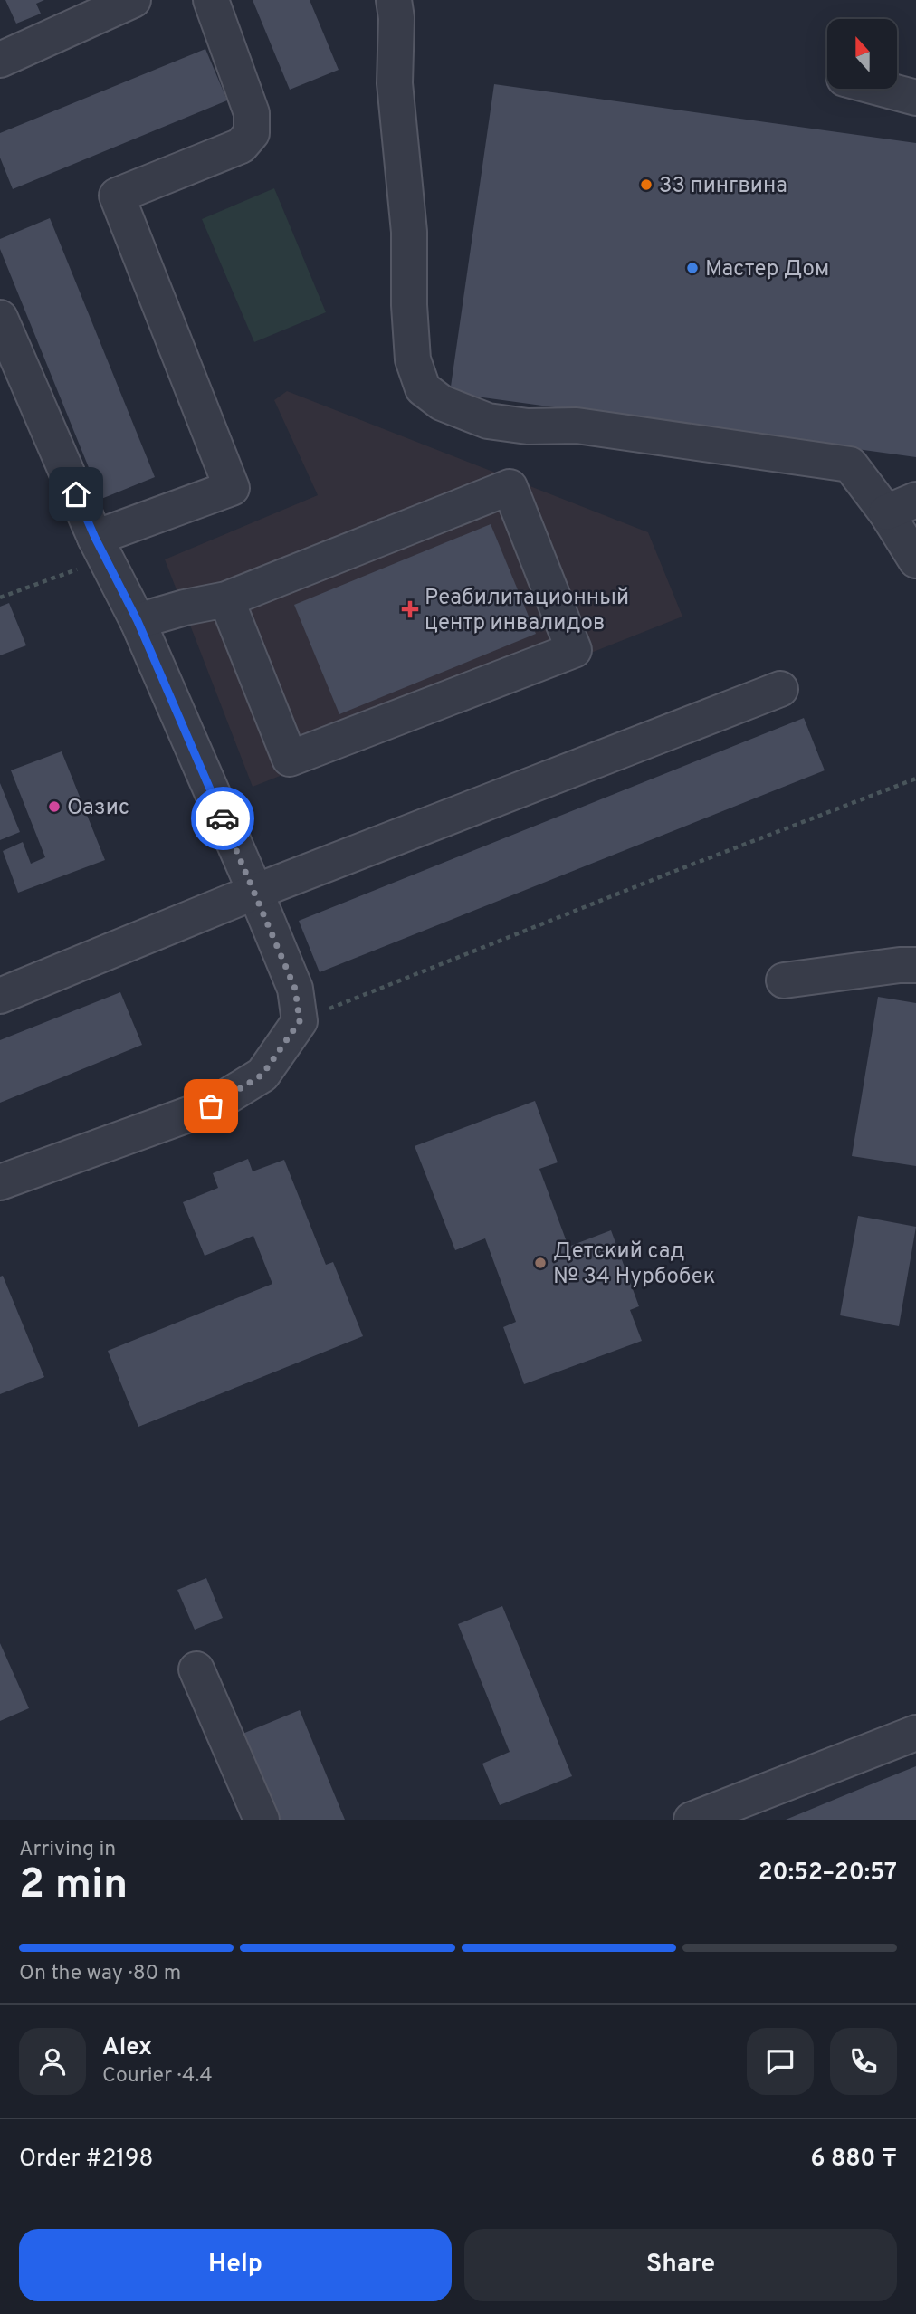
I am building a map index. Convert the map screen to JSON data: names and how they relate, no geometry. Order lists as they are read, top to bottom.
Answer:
{
  "places": {
    "other": [
      "33 пингвина",
      "Мастер Дом",
      "Оазис",
      "Детский сад № 34 Нурбобек"
    ],
    "health": ["Реабилитационный центр инвалидов"]
  },
  "north": "top",
  "page": {
    "heading": ["2 min", "Arriving in", "20:52–20:57"],
    "panel": [
      "Alex",
      "Courier · 4.4",
      "Order #2198",
      "6 880 ₸"
    ],
    "bar": "On the way · 80 m",
    "buttons": ["Help", "Share"]
  }
}
